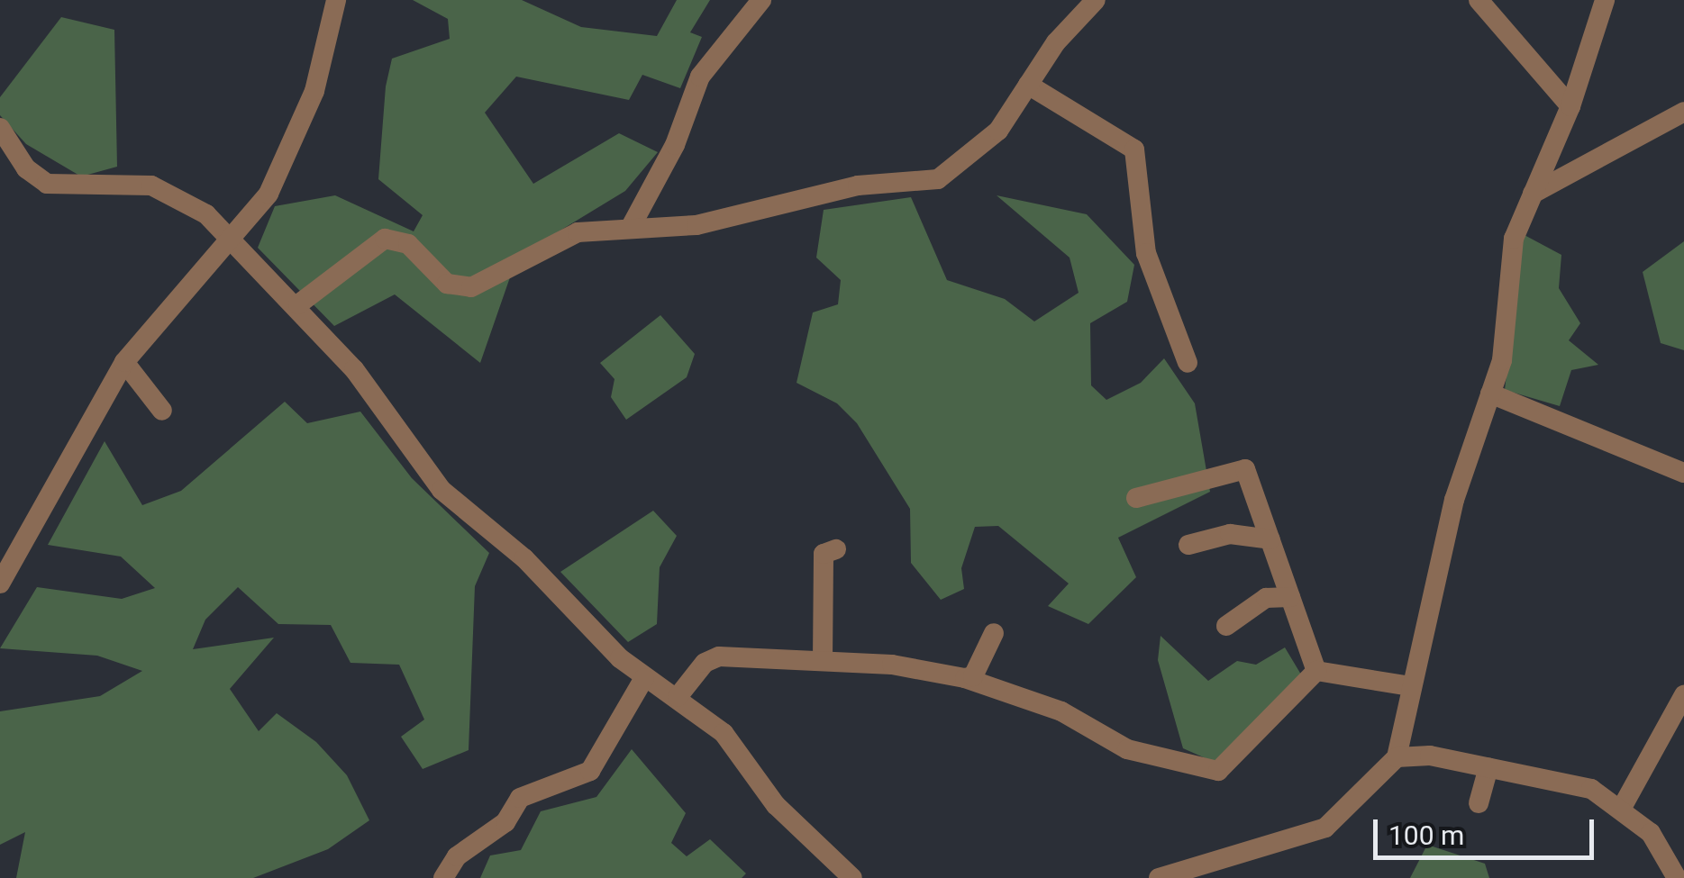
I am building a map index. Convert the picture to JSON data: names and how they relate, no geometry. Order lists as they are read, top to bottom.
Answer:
{
  "scale_bar": "100 m"
}
